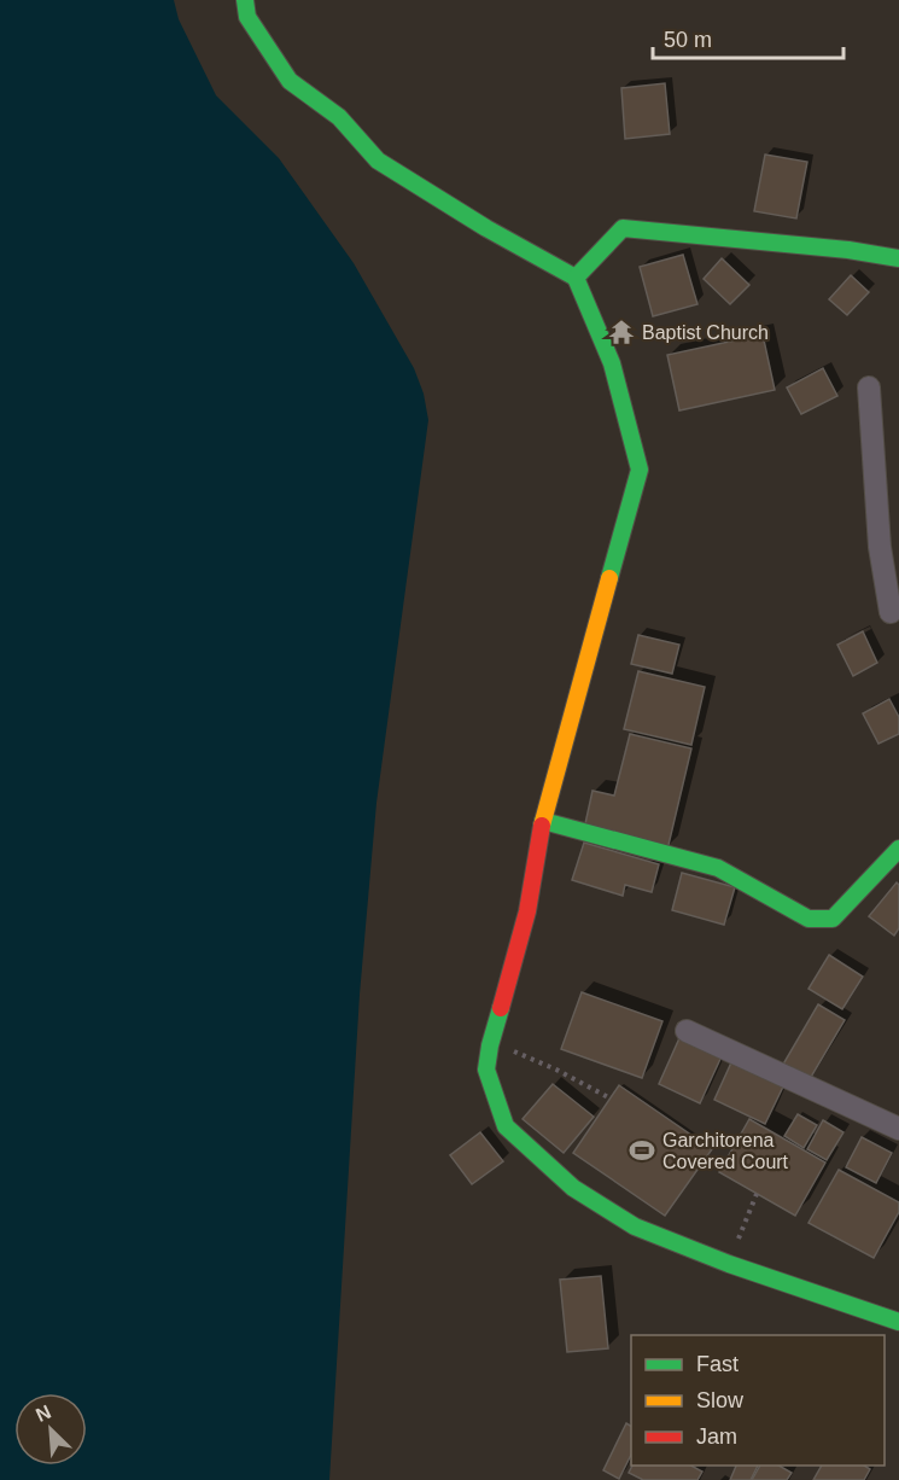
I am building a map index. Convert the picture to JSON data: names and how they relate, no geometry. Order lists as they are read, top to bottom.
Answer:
{
  "places": {
    "temple": ["Baptist Church"],
    "sports": ["Garchitorena Covered Court"]
  },
  "legend": ["Fast", "Slow", "Jam"],
  "scale_bar": "50 m",
  "north": "top left"
}
